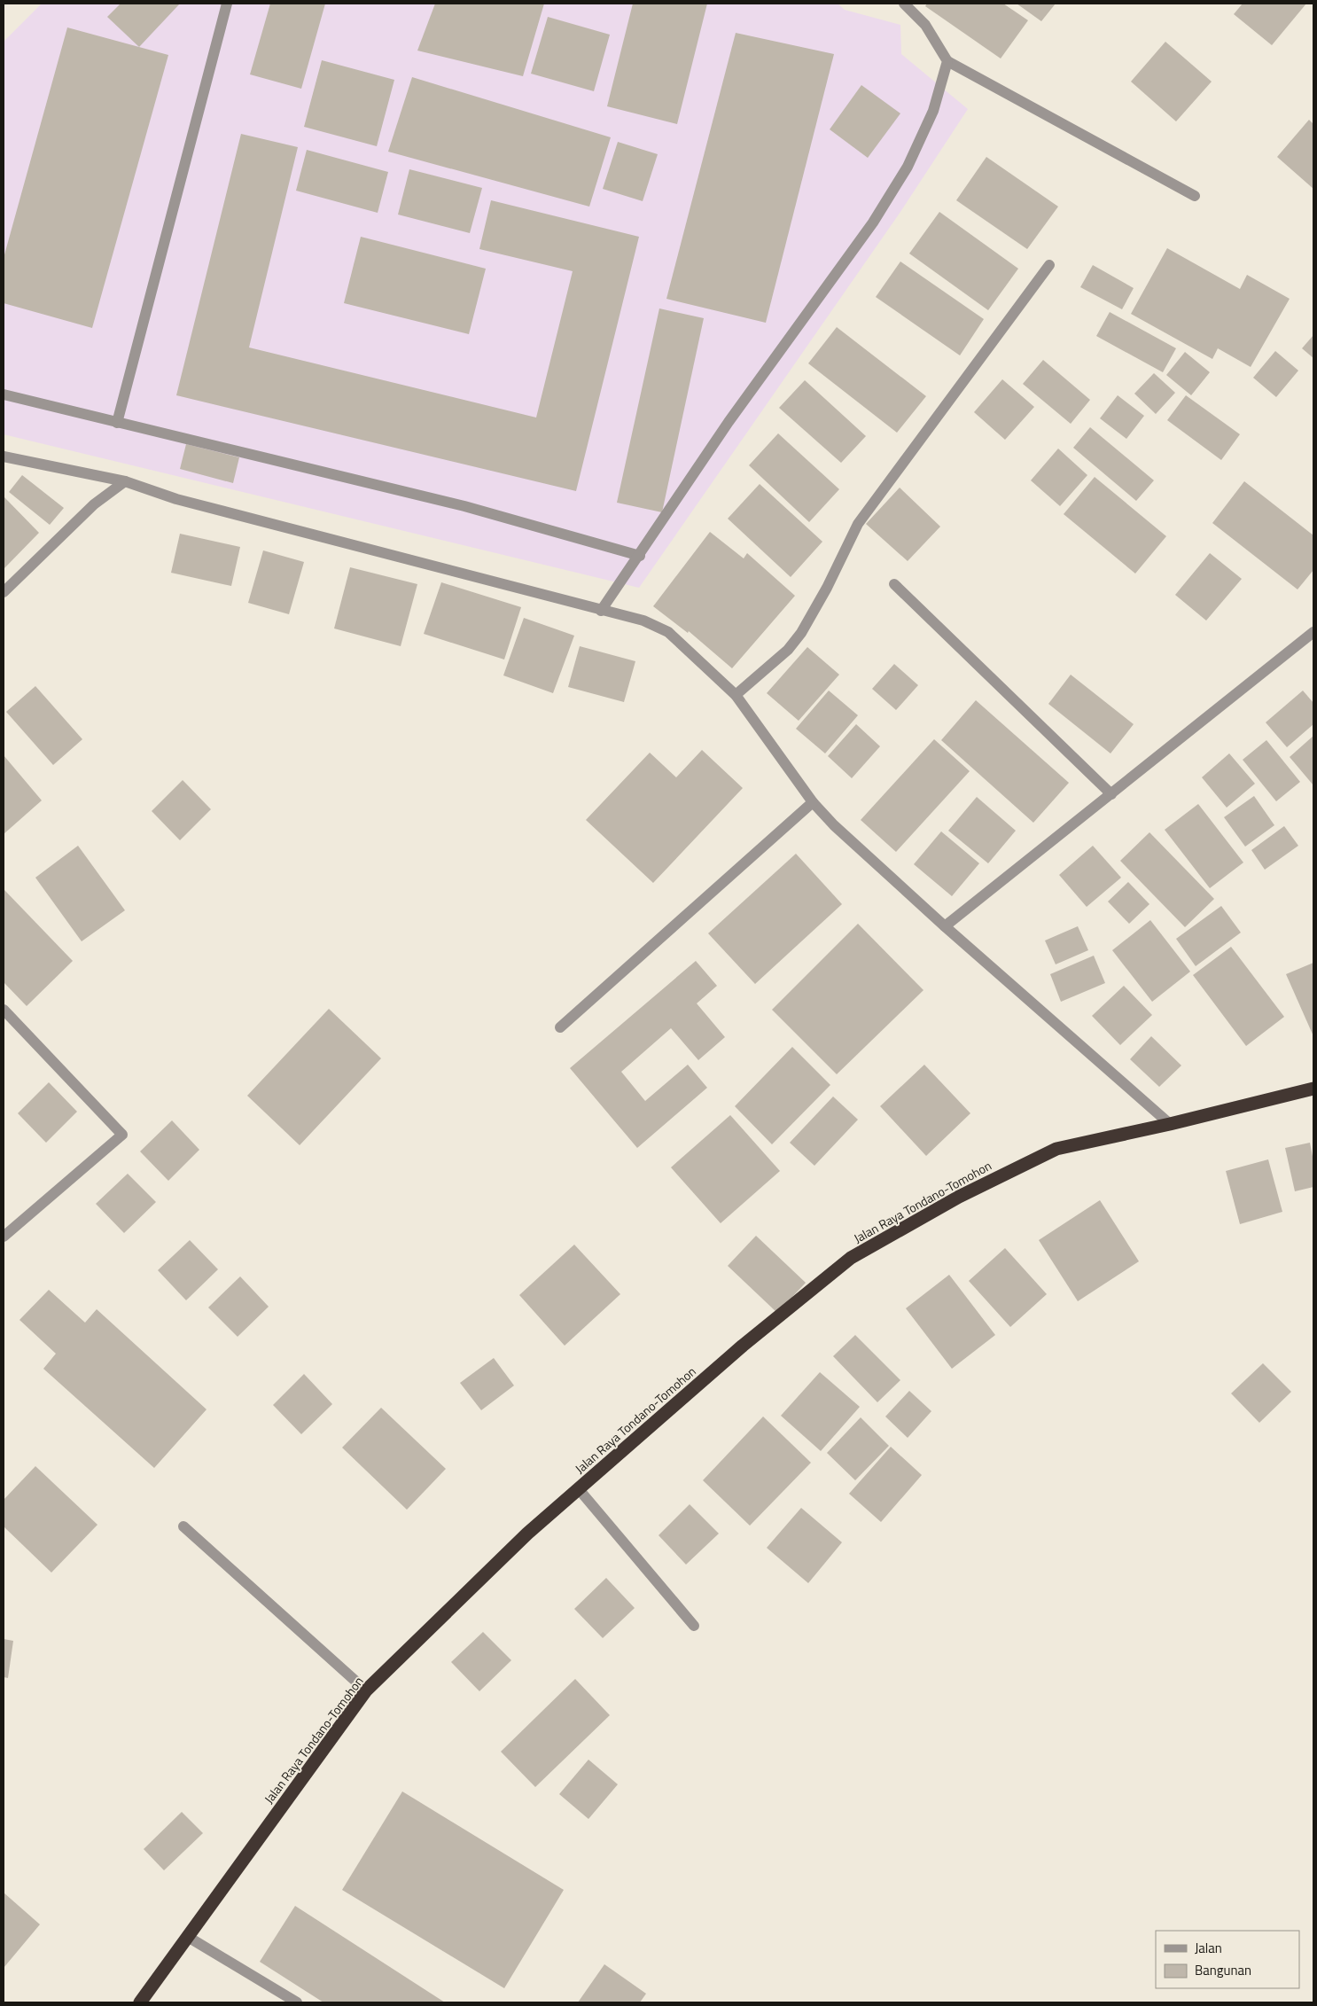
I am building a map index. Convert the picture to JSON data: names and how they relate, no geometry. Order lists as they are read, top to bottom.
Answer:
{
  "streets": {
    "highway": ["Jalan Raya Tondano-Tomohon"]
  },
  "legend": ["Jalan", "Bangunan"]
}
